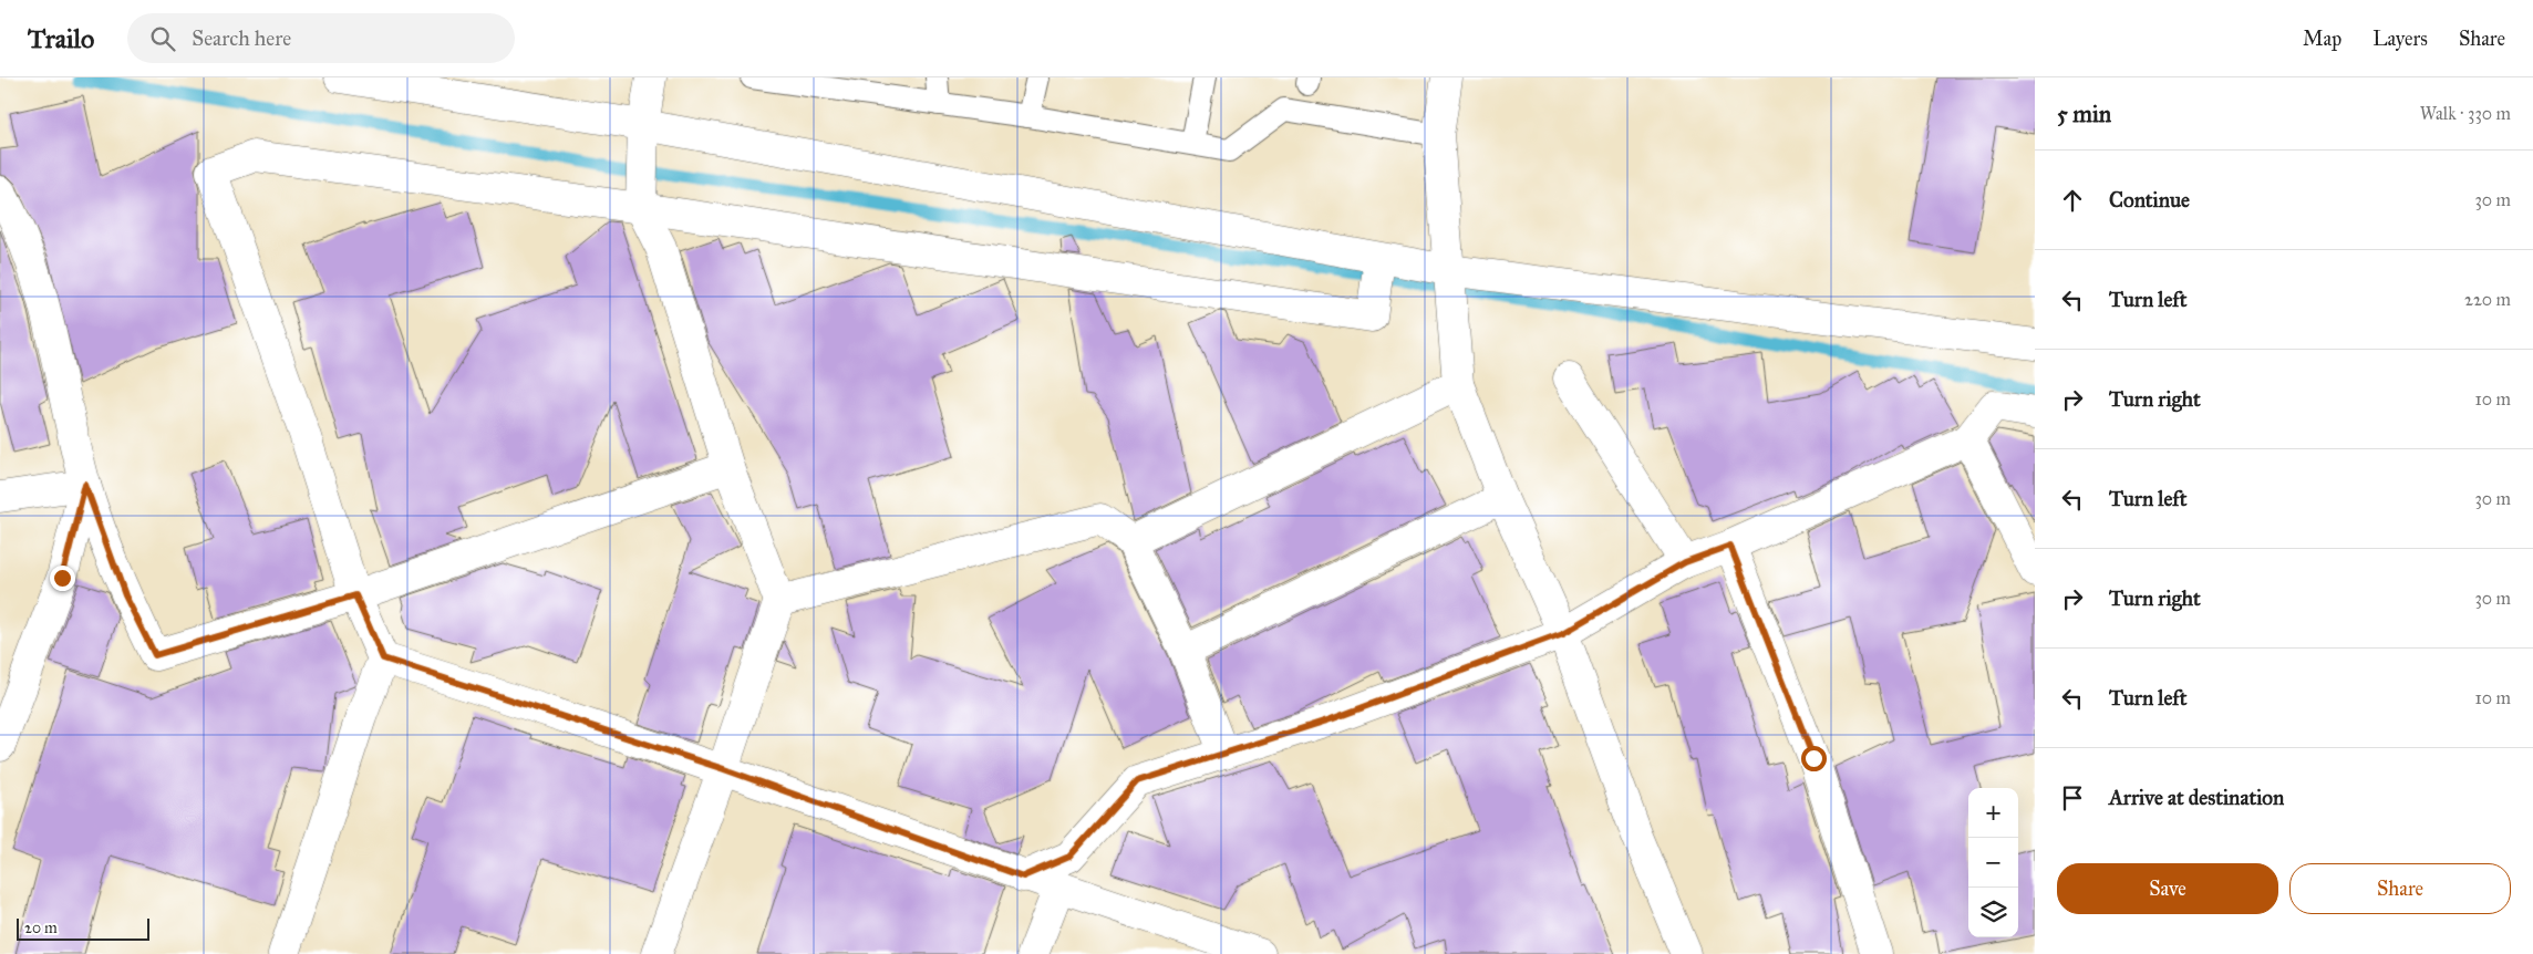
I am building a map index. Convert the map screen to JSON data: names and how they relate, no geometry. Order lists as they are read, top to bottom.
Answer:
{
  "scale_bar": "20 m",
  "page": {
    "header": "Trailo",
    "search": "Search here",
    "nav": ["Map", "Layers", "Share"],
    "heading": ["5 min", "Walk · 330 m"],
    "list": [
      ["Continue", "30 m"],
      ["Turn left", "220 m"],
      ["Turn right", "10 m"],
      ["Turn left", "30 m"],
      ["Turn right", "30 m"],
      ["Turn left", "10 m"],
      "Arrive at destination"
    ],
    "map_buttons": ["+", "−"],
    "buttons": ["Save", "Share"],
    "scale": "20 m"
  }
}
